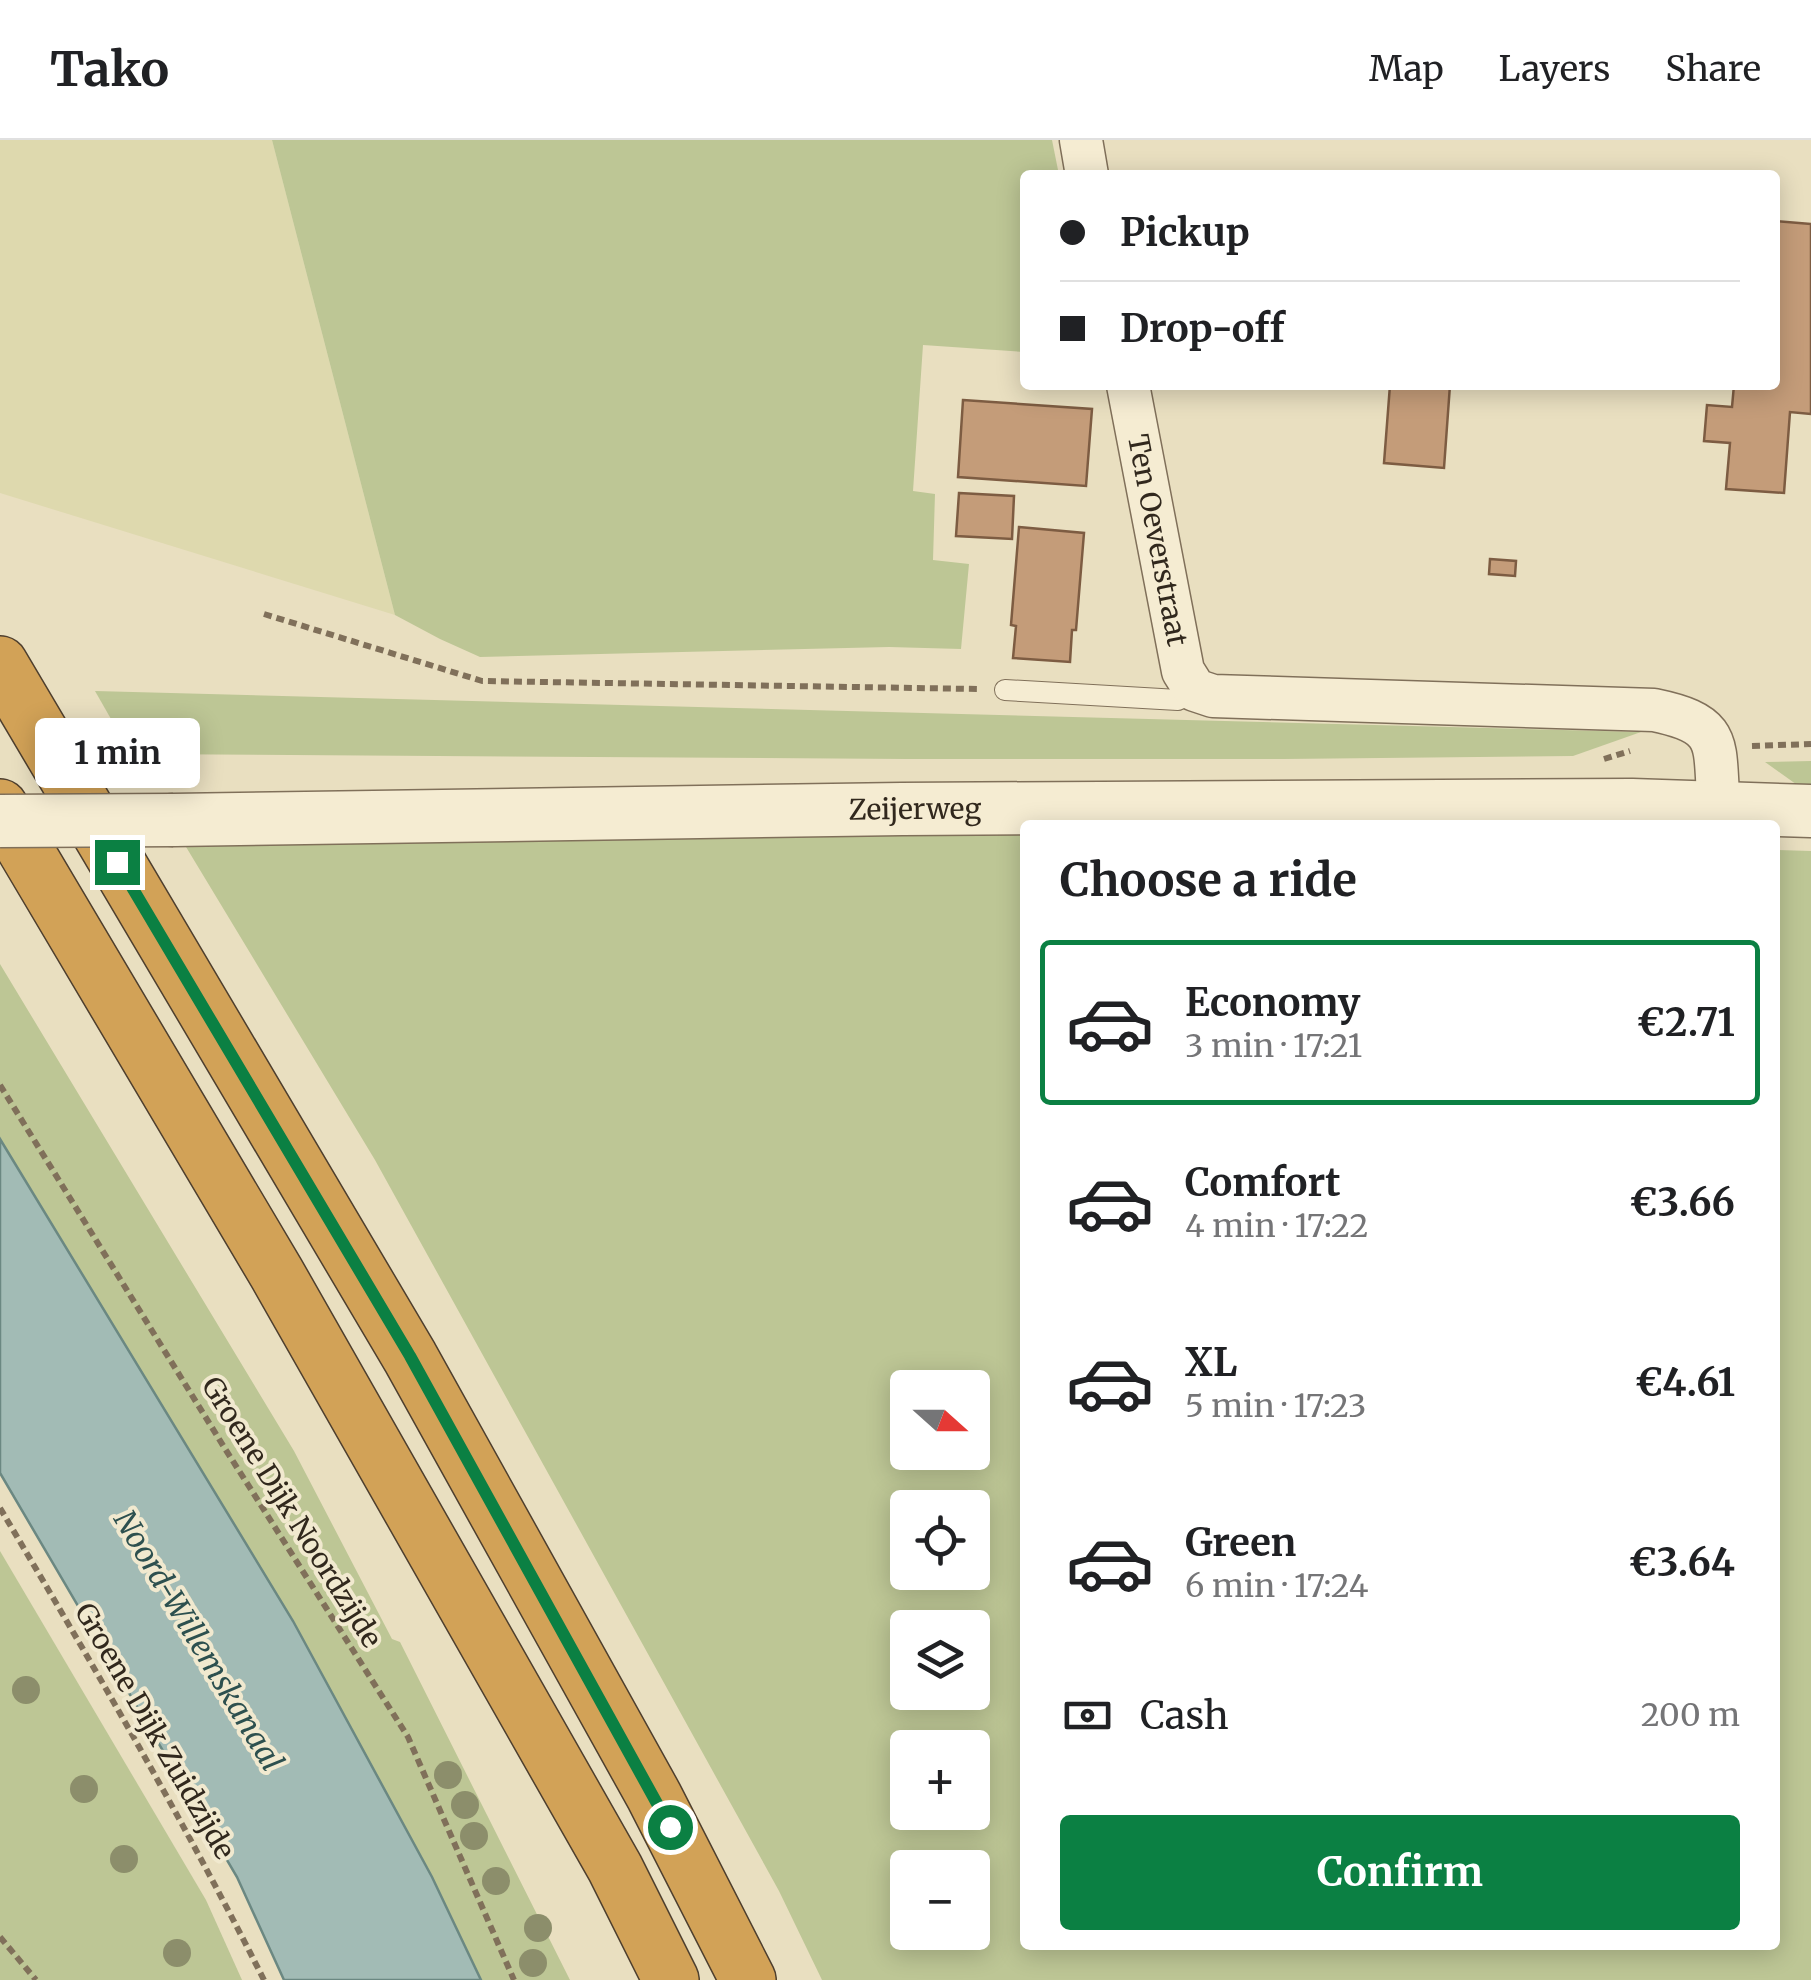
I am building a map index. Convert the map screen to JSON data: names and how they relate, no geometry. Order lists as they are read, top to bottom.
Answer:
{
  "streets": {
    "street": ["Ten Oeverstraat", "Zeijerweg"],
    "path": ["Groene Dijk Noordzijde", "Groene Dijk Zuidzijde"]
  },
  "water": ["Noord-Willemskanaal"],
  "north": "right",
  "page": {
    "header": "Tako",
    "nav": ["Map", "Layers", "Share"],
    "banner": ["Pickup", "Drop-off"],
    "bubble": "1 min",
    "heading": "Choose a ride",
    "list": [
      {
        "name": "Economy",
        "note": "3 min · 17:21",
        "value": "€2.71"
      },
      {
        "name": "Comfort",
        "note": "4 min · 17:22",
        "value": "€3.66"
      },
      {
        "name": "XL",
        "note": "5 min · 17:23",
        "value": "€4.61"
      },
      {
        "name": "Green",
        "note": "6 min · 17:24",
        "value": "€3.64"
      }
    ],
    "map_buttons": ["+", "−"],
    "pay": ["Cash", "200 m"],
    "buttons": "Confirm"
  }
}
